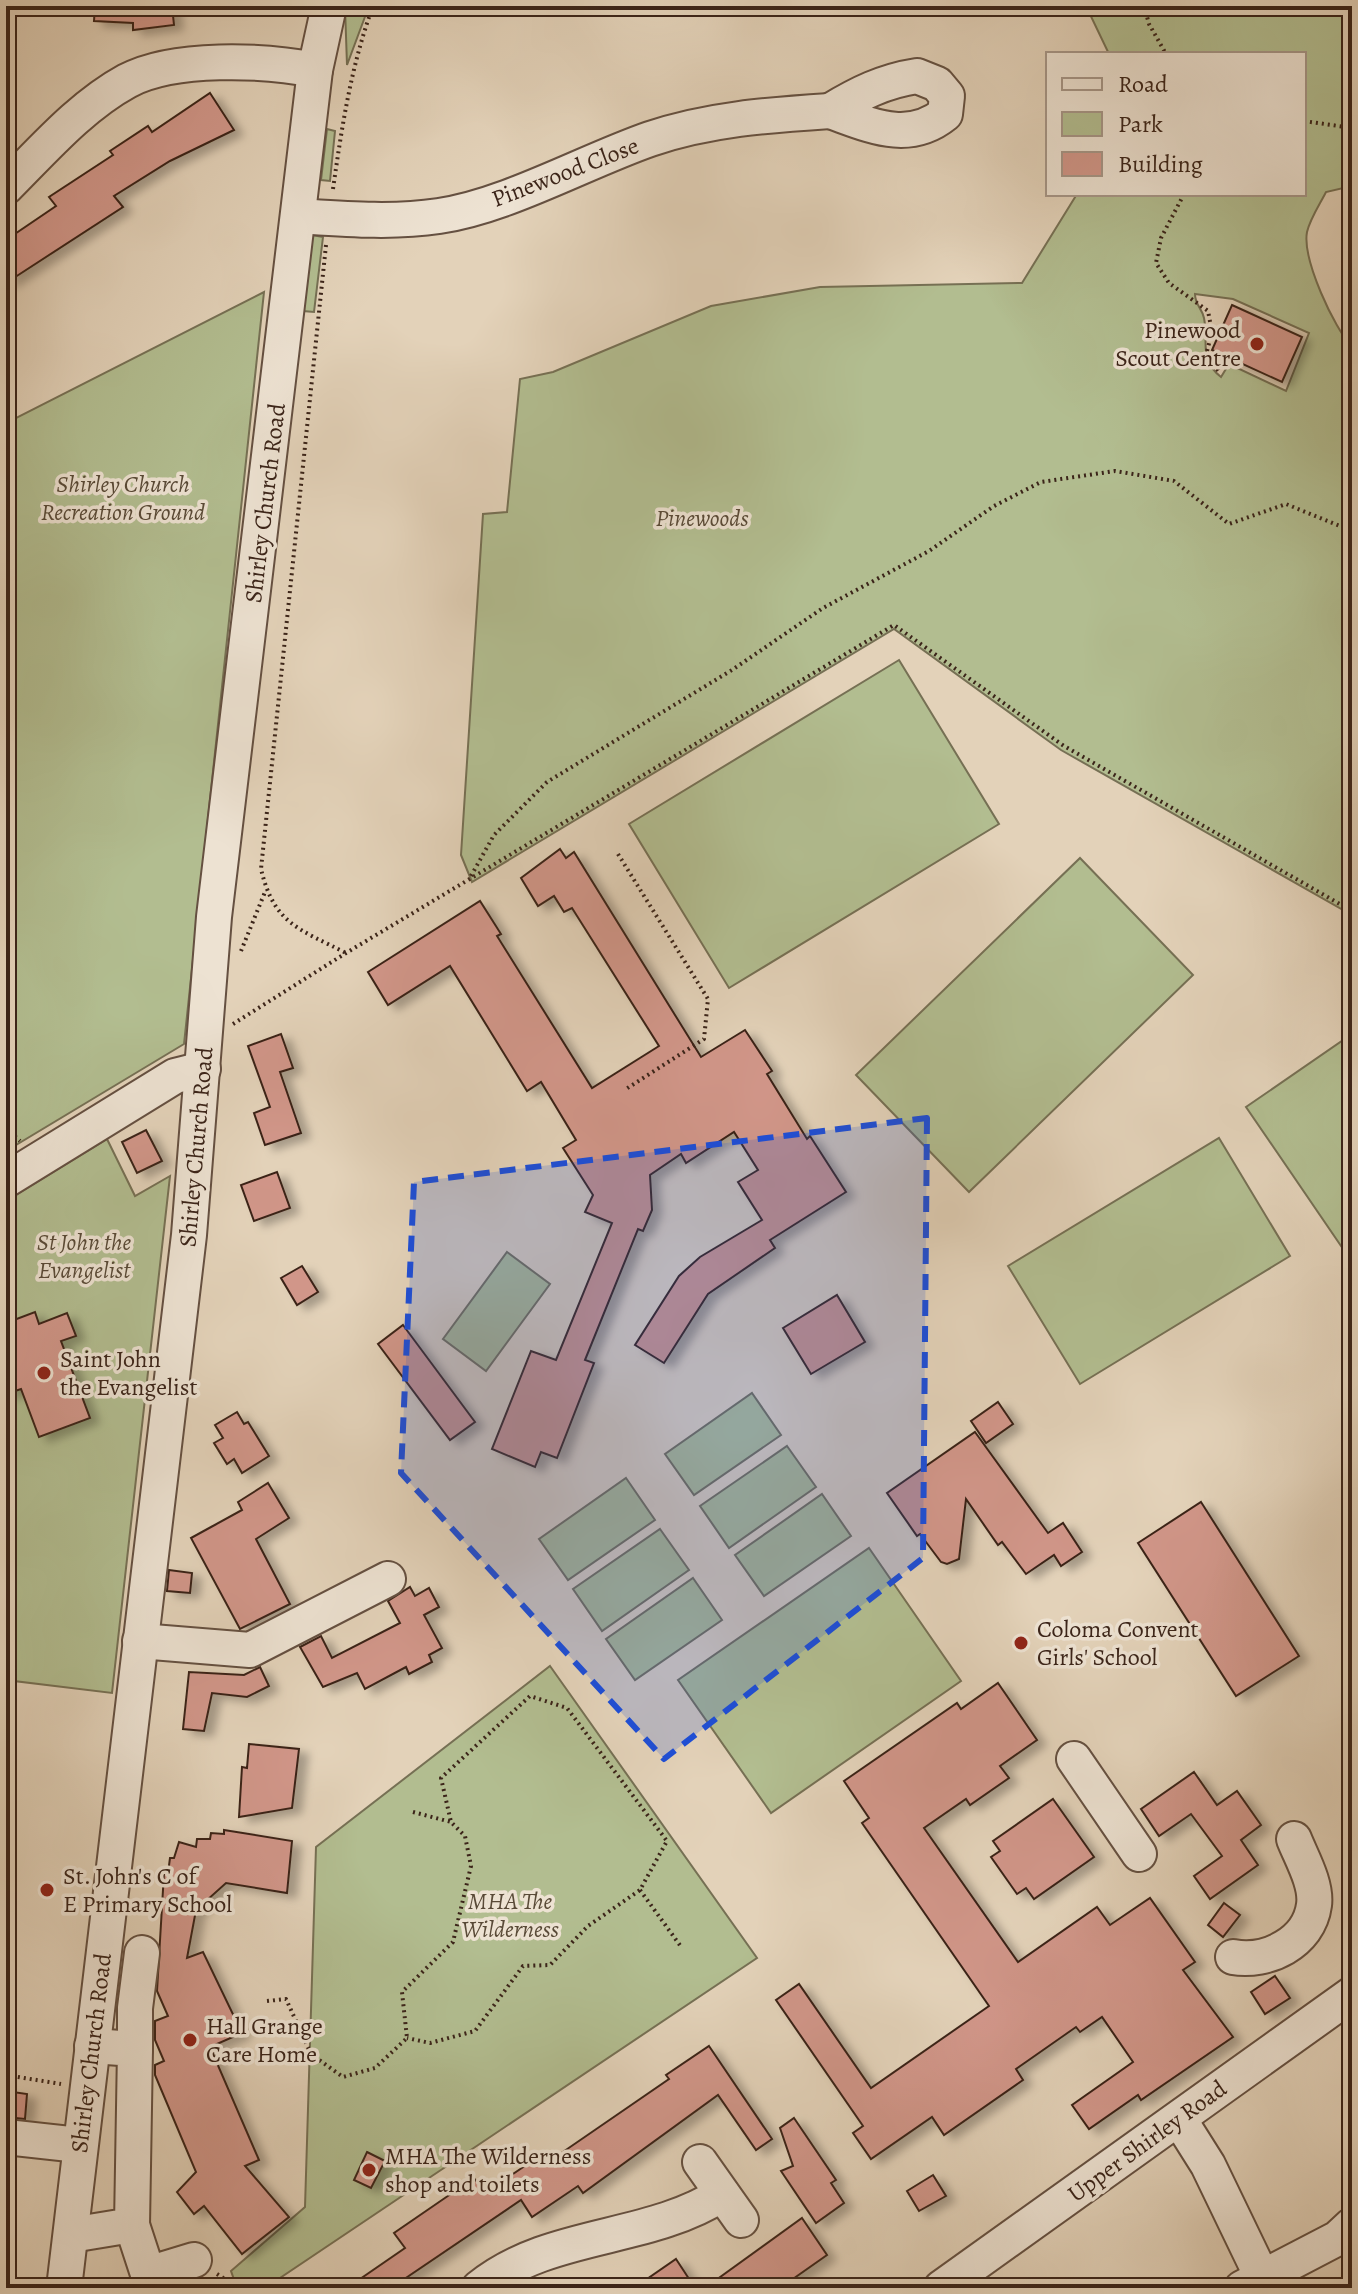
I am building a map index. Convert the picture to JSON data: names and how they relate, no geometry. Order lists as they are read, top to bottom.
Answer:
{
  "streets": {
    "street": ["Pinewood Close", "Shirley Church Road", "Upper Shirley Road"]
  },
  "crossings": [
    ["Pinewood Close", "Shirley Church Road"]
  ],
  "parks": [
    "Shirley Church Recreation Ground",
    "Pinewoods",
    "St John the Evangelist",
    "MHA The Wilderness"
  ],
  "places": [
    "Pinewood Scout Centre",
    "Saint John the Evangelist",
    "Coloma Convent Girls' School",
    "St. John's C of E Primary School",
    "Hall Grange Care Home",
    "MHA The Wilderness shop and toilets"
  ],
  "legend": ["Road", "Park", "Building"]
}
